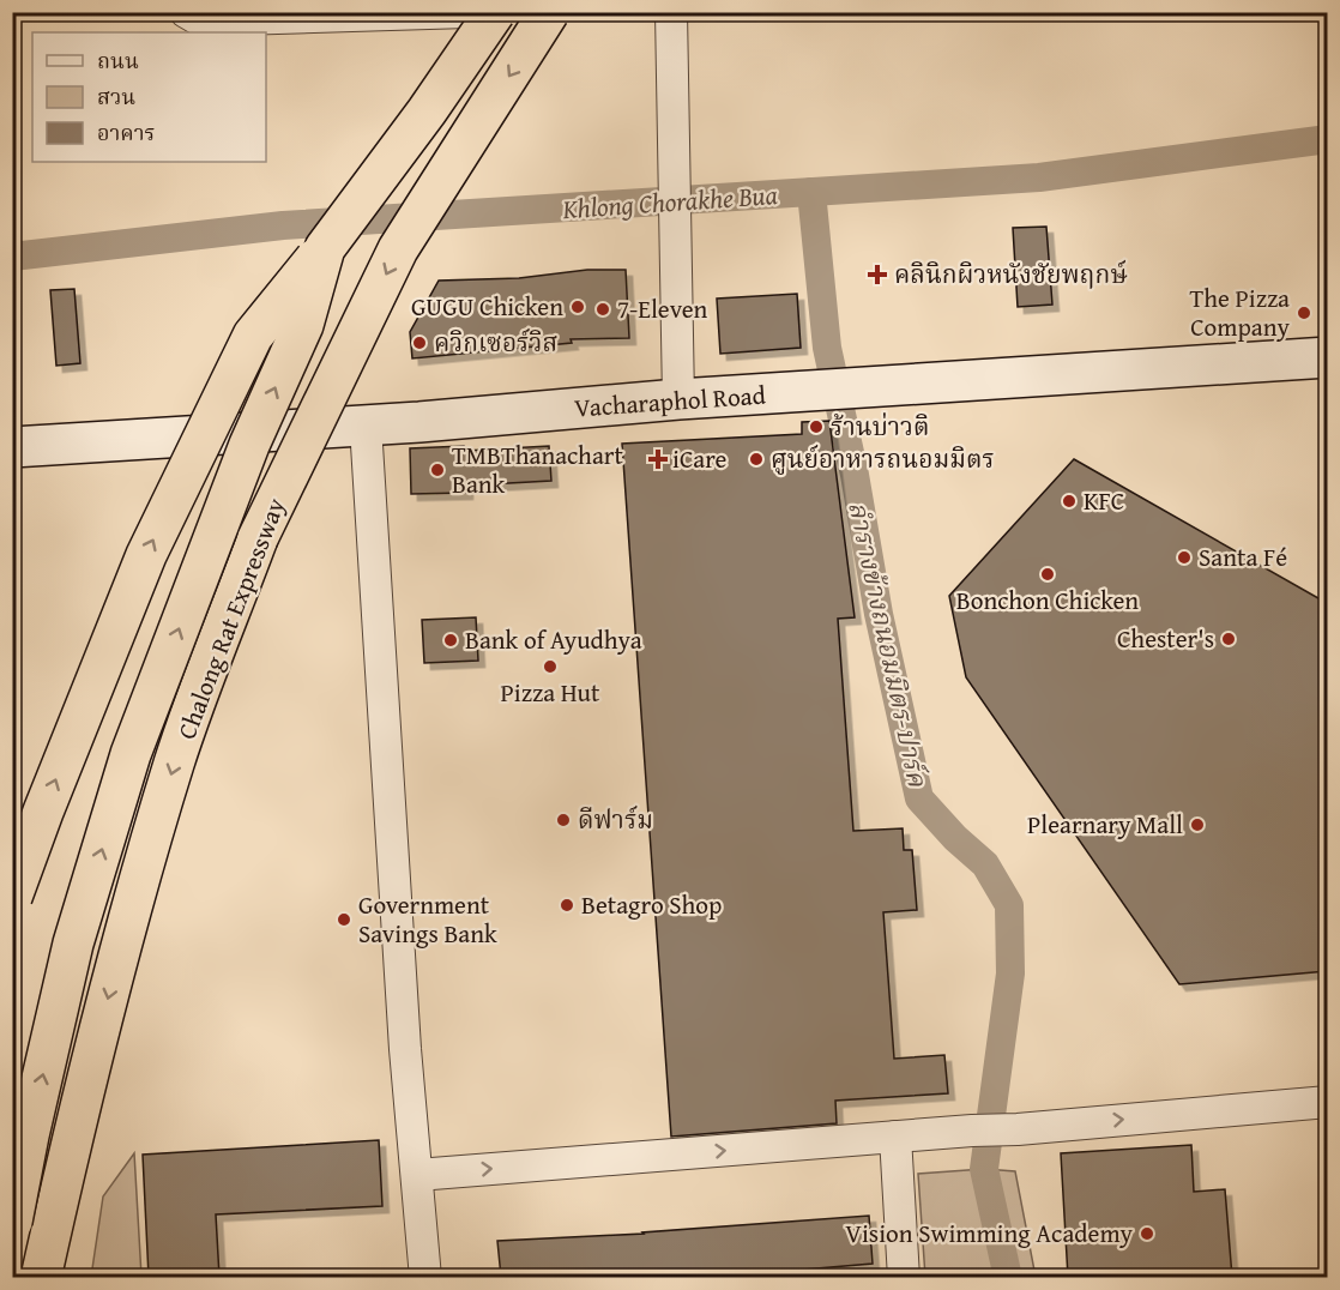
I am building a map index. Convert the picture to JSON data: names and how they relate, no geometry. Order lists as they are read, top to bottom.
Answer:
{
  "streets": {
    "highway": ["Chalong Rat Expressway"],
    "main road": ["Vacharaphol Road"]
  },
  "water": ["Khlong Chorakhe Bua", "ลำรางข้างถนอมมิตร-ปาร์ค"],
  "places": {
    "health": ["คลินิกผิวหนังชัยพฤกษ์", "iCare"],
    "other": [
      "GUGU Chicken",
      "7-Eleven",
      "The Pizza Company",
      "ควิกเซอร์วิส",
      "ร้านบ่าวติ",
      "ศูนย์อาหารถนอมมิตร",
      "TMBThanachart Bank",
      "KFC",
      "Santa Fé",
      "Bonchon Chicken",
      "Chester's",
      "Bank of Ayudhya",
      "Pizza Hut",
      "ดีฟาร์ม",
      "Plearnary Mall",
      "Betagro Shop",
      "Government Savings Bank",
      "Vision Swimming Academy"
    ]
  },
  "legend": ["ถนน", "สวน", "อาคาร"]
}
